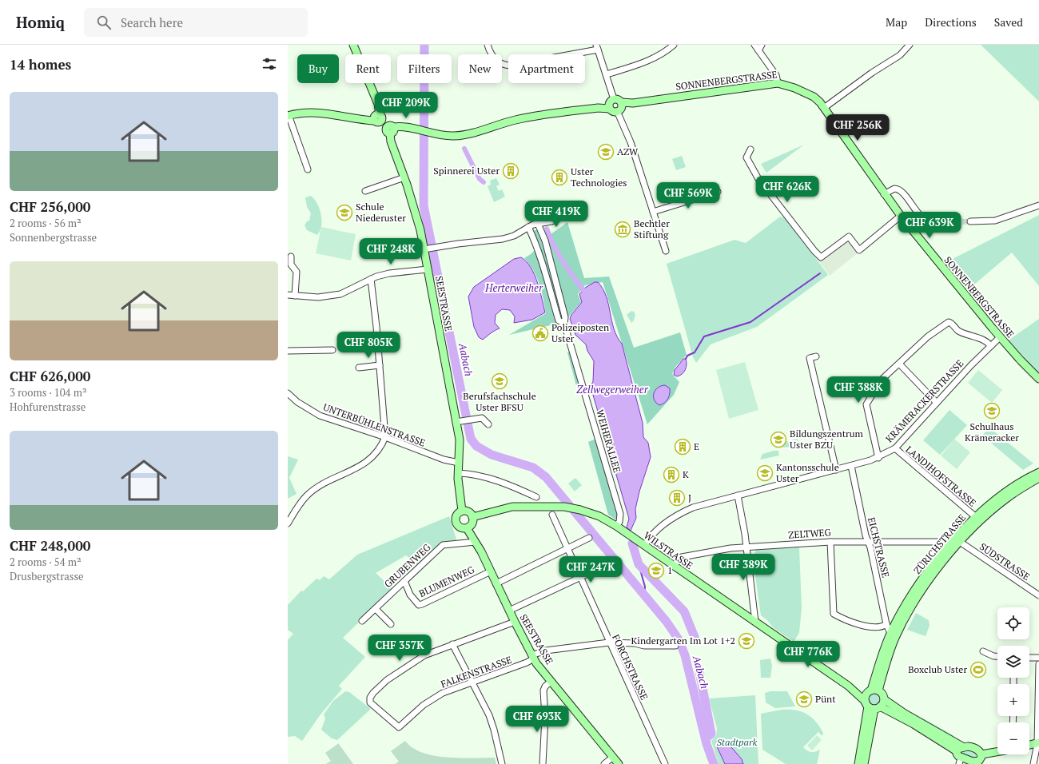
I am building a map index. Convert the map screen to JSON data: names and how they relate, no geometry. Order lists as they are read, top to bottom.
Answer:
{
  "streets": {
    "street": [
      "SONNENBERGSTRASSE",
      "SEESTRASSE",
      "KRÄMERACKERSTRASSE",
      "UNTERBÜHLENSTRASSE",
      "WEIHERALLEE",
      "LANDIHOFSTRASSE",
      "ZELTWEG",
      "ZÜRICHSTRASSE",
      "EICHSTRASSE",
      "WILSTRASSE",
      "SÜDSTRASSE",
      "GRUBENWEG",
      "BLUMENWEG",
      "FORCHSTRASSE",
      "FALKENSTRASSE"
    ]
  },
  "crossings": [
    ["SONNENBERGSTRASSE", "SEESTRASSE"],
    ["SONNENBERGSTRASSE", "KRÄMERACKERSTRASSE"],
    ["SEESTRASSE", "UNTERBÜHLENSTRASSE"],
    ["SEESTRASSE", "WILSTRASSE"],
    ["SEESTRASSE", "GRUBENWEG"],
    ["SEESTRASSE", "BLUMENWEG"],
    ["SEESTRASSE", "FALKENSTRASSE"],
    ["KRÄMERACKERSTRASSE", "LANDIHOFSTRASSE"],
    ["KRÄMERACKERSTRASSE", "EICHSTRASSE"],
    ["KRÄMERACKERSTRASSE", "WILSTRASSE"],
    ["WEIHERALLEE", "WILSTRASSE"],
    ["LANDIHOFSTRASSE", "ZÜRICHSTRASSE"],
    ["ZELTWEG", "ZÜRICHSTRASSE"],
    ["ZELTWEG", "EICHSTRASSE"],
    ["ZELTWEG", "WILSTRASSE"],
    ["ZÜRICHSTRASSE", "EICHSTRASSE"],
    ["ZÜRICHSTRASSE", "WILSTRASSE"],
    ["ZÜRICHSTRASSE", "SÜDSTRASSE"],
    ["GRUBENWEG", "BLUMENWEG"],
    ["FORCHSTRASSE", "FALKENSTRASSE"]
  ],
  "water": ["Herterweiher", "Aabach", "Zellwegerweiher"],
  "parks": ["Stadtpark"],
  "places": {
    "school or university": [
      "AZW",
      "Schule Niederuster",
      "Berufsfachschule Uster BFSU",
      "Schulhaus Krämeracker",
      "Bildungszentrum Uster BZU",
      "Kantonsschule Uster",
      "1",
      "Kindergarten Im Lot 1+2",
      "Pünt"
    ],
    "building": [
      "Spinnerei Uster",
      "Uster Technologies",
      "E",
      "K",
      "J"
    ],
    "museum": ["Bechtler Stiftung"],
    "public building": ["Polizeiposten Uster"],
    "sports": ["Boxclub Uster"]
  },
  "page": {
    "header": "Homiq",
    "search": "Search here",
    "nav": ["Map", "Directions", "Saved"],
    "heading": "14 homes",
    "chip": [
      "Buy",
      "Rent",
      "Filters",
      "New",
      "Apartment"
    ],
    "list": [
      {
        "name": "CHF 256,000",
        "note": "2 rooms · 56 m² · Sonnenbergstrasse"
      },
      {
        "name": "CHF 626,000",
        "note": "3 rooms · 104 m² · Hohfurenstrasse"
      },
      {
        "name": "CHF 248,000",
        "note": "2 rooms · 54 m² · Drusbergstrasse"
      }
    ],
    "price": [
      "CHF 209K",
      "CHF 256K",
      "CHF 626K",
      "CHF 569K",
      "CHF 419K",
      "CHF 639K",
      "CHF 248K",
      "CHF 805K",
      "CHF 388K",
      "CHF 389K",
      "CHF 247K",
      "CHF 357K",
      "CHF 776K",
      "CHF 693K"
    ],
    "map_buttons": ["+", "−"]
  }
}
